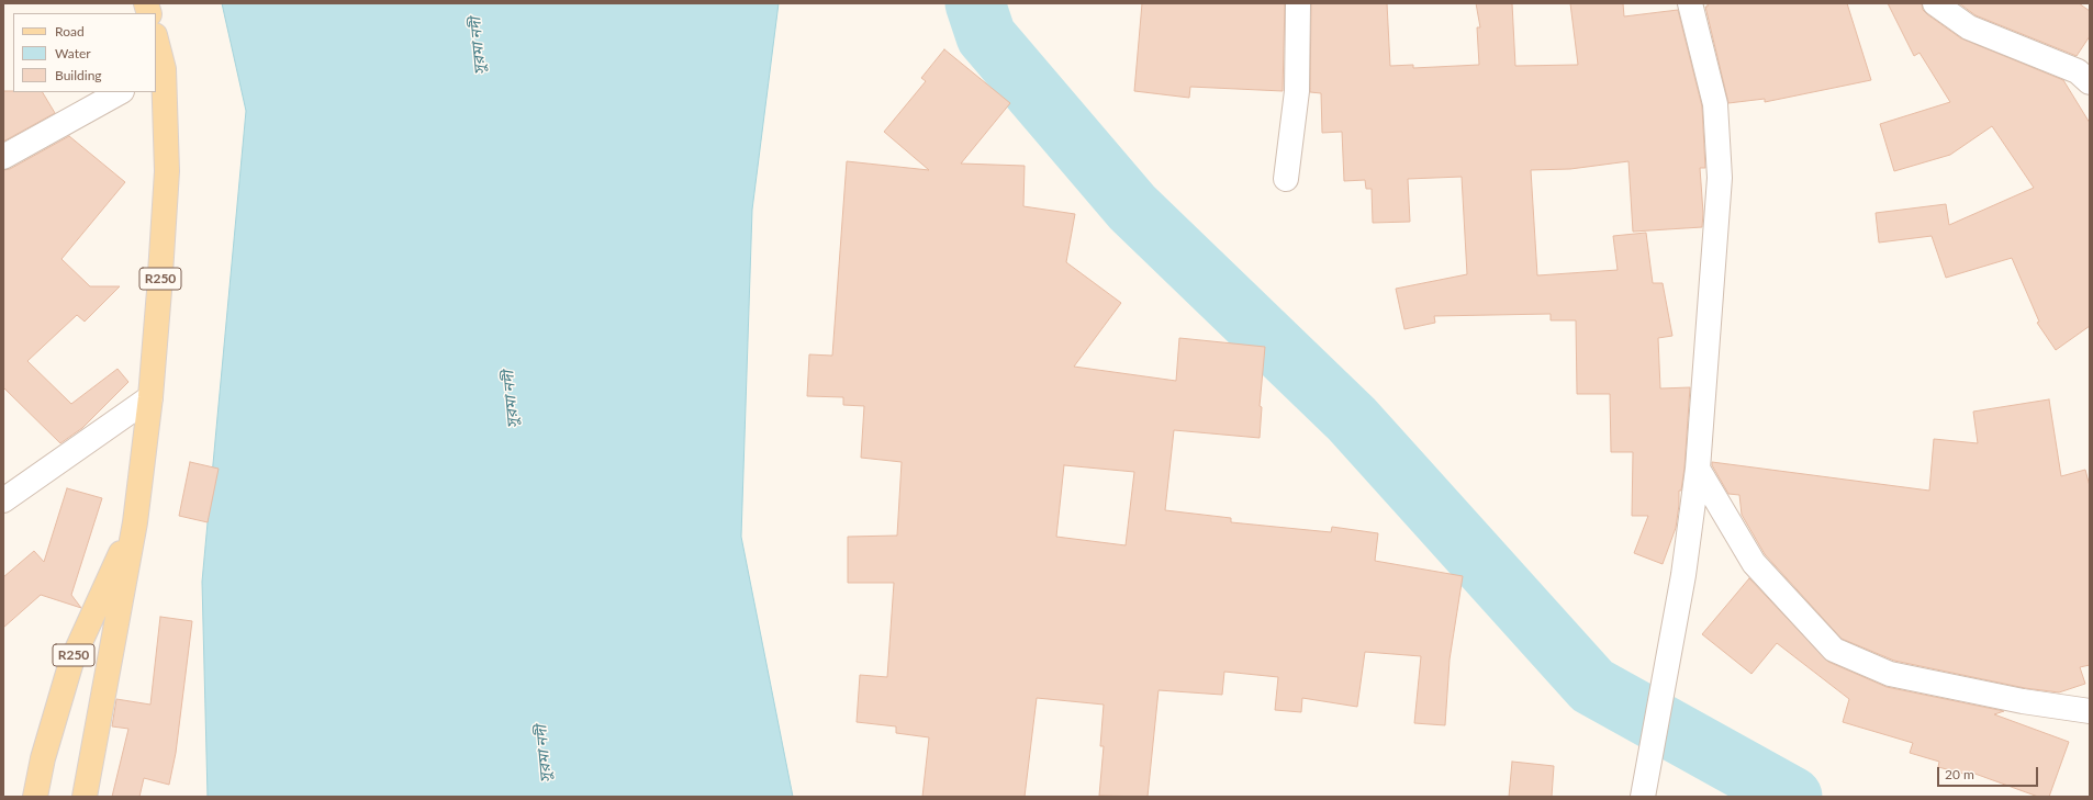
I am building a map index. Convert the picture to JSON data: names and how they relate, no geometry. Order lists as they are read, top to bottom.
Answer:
{
  "streets": {
    "main road": ["R250"]
  },
  "water": ["সুরমা নদী"],
  "legend": ["Road", "Water", "Building"],
  "scale_bar": "20 m"
}
